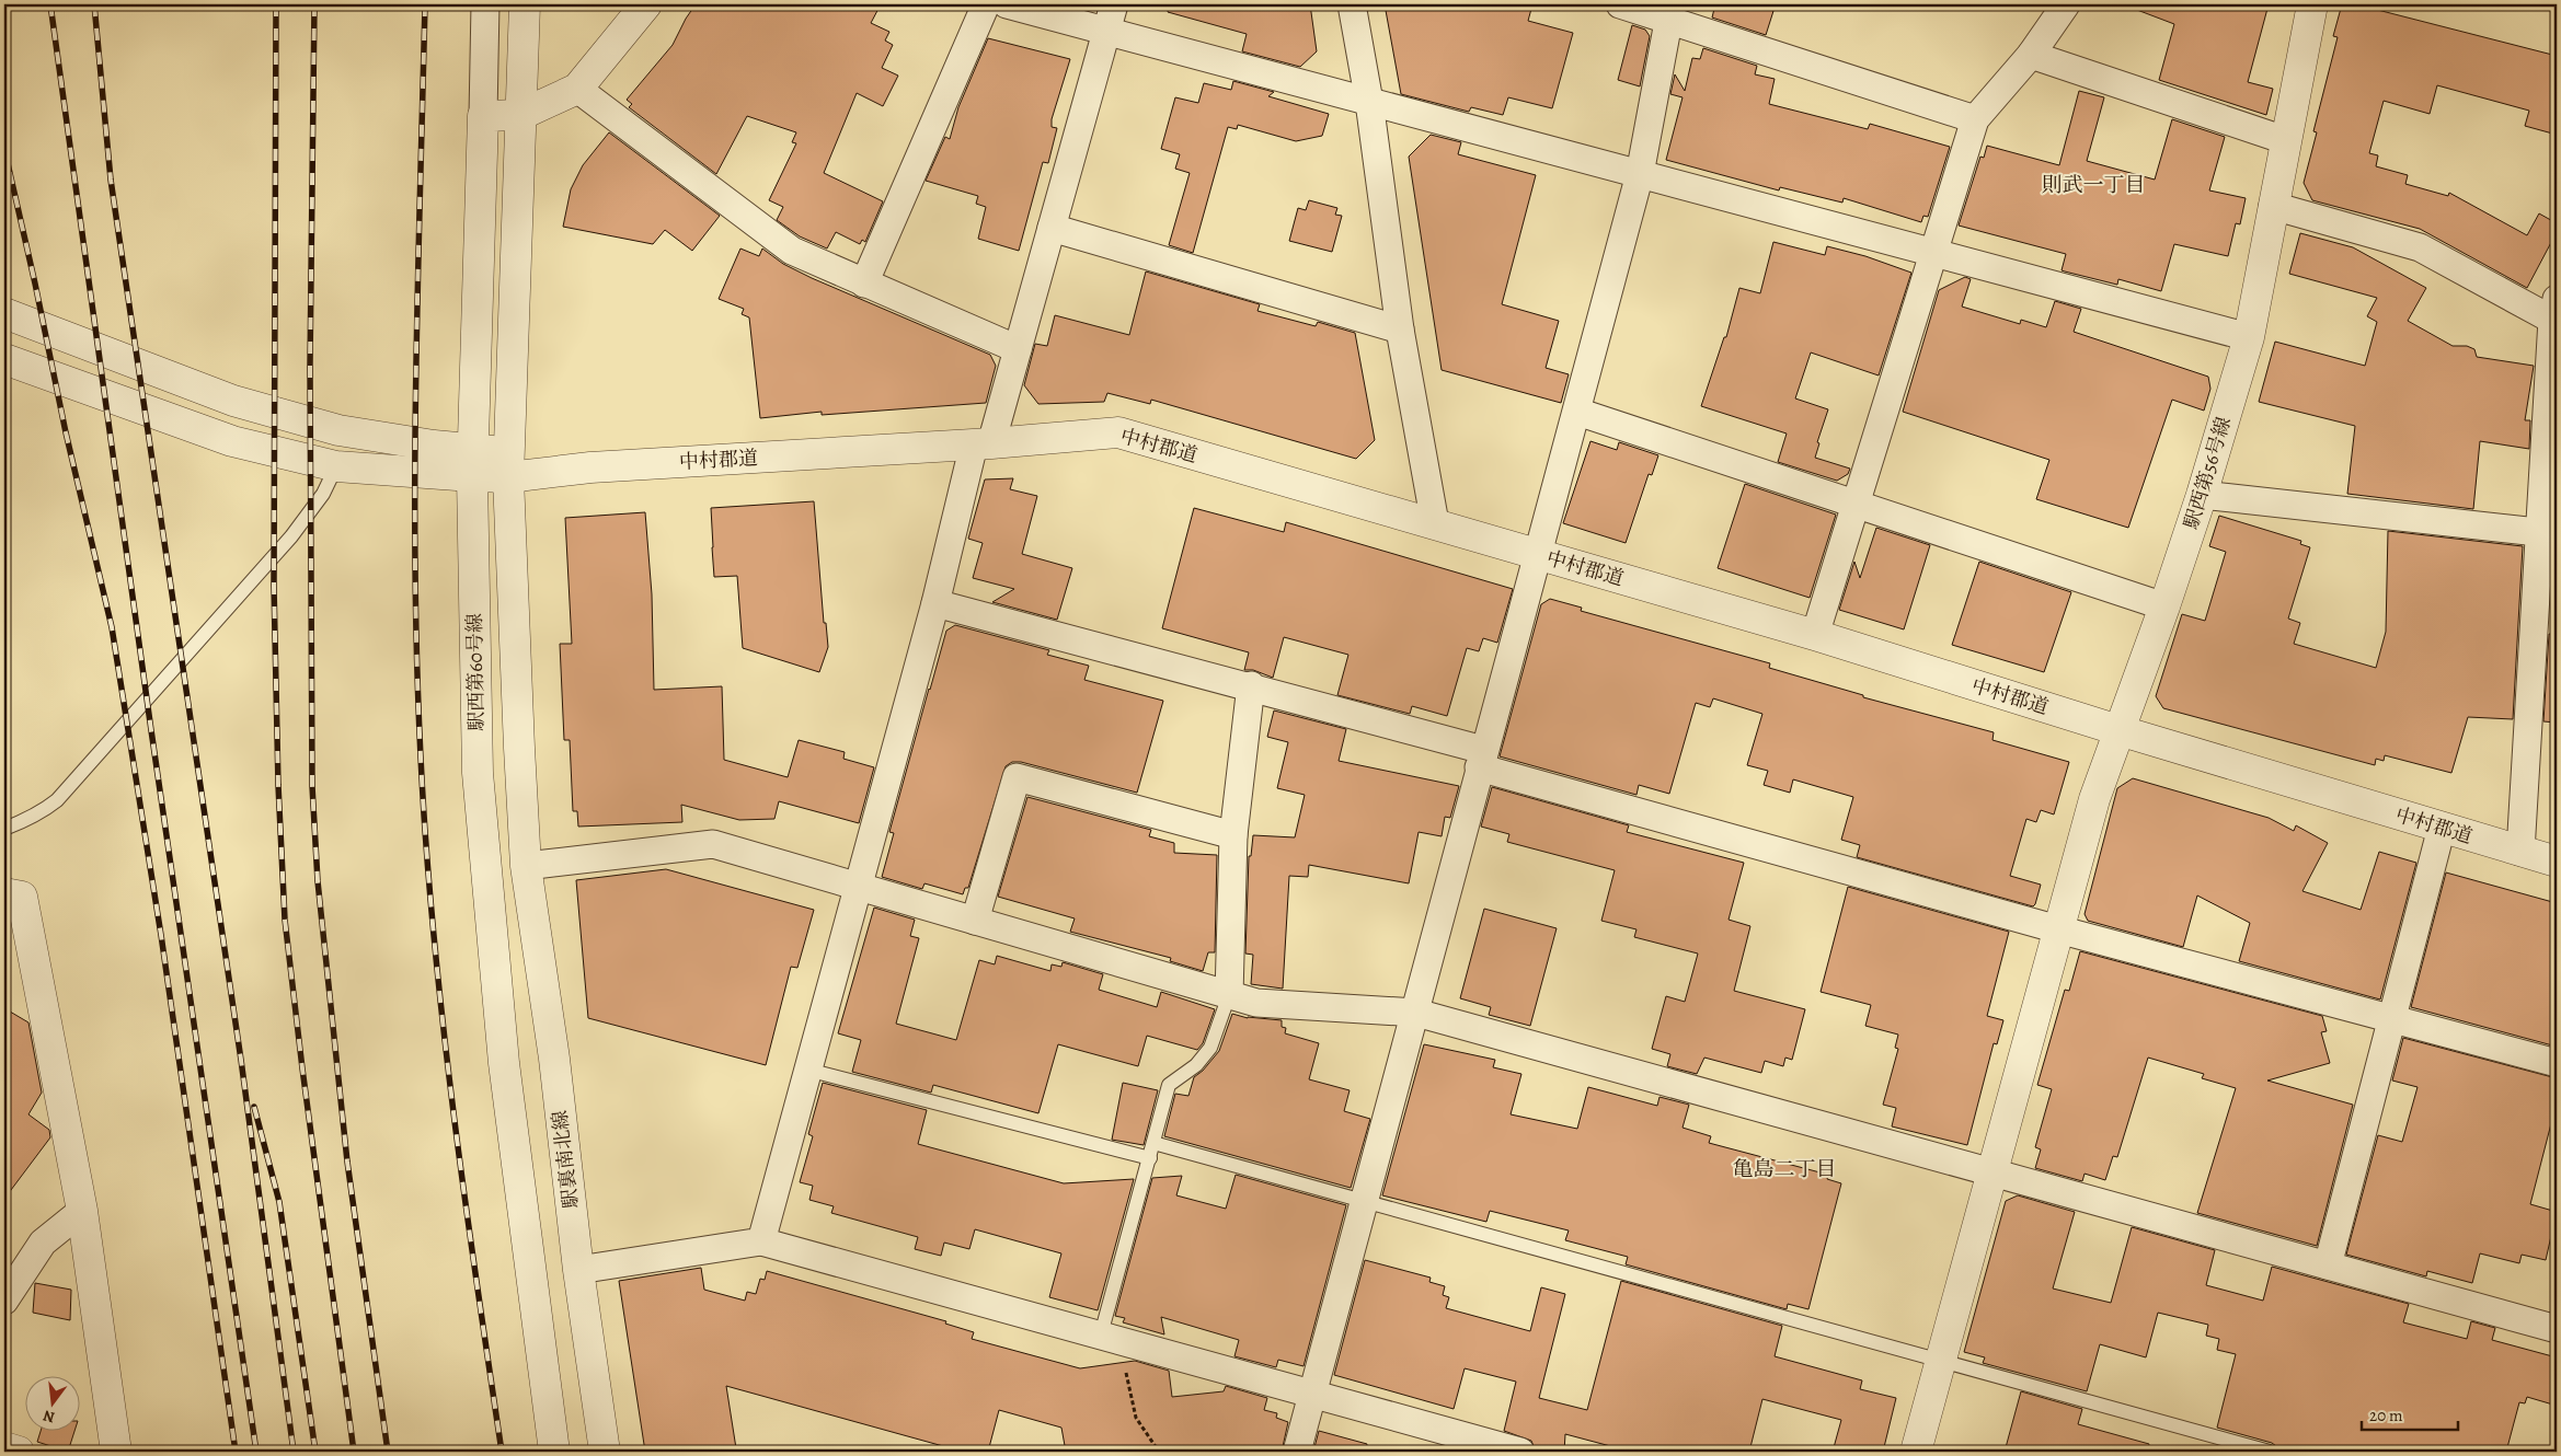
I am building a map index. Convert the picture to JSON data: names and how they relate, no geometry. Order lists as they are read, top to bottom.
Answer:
{
  "streets": {
    "street": [
      "中村郡道",
      "駅西第56号線",
      "駅西第60号線",
      "駅裏南北線"
    ]
  },
  "crossings": [
    ["中村郡道", "駅西第56号線"],
    ["中村郡道", "駅西第60号線"],
    ["駅西第60号線", "駅裏南北線"]
  ],
  "districts": ["則武一丁目", "亀島二丁目"],
  "scale_bar": "20 m",
  "north": "bottom"
}
